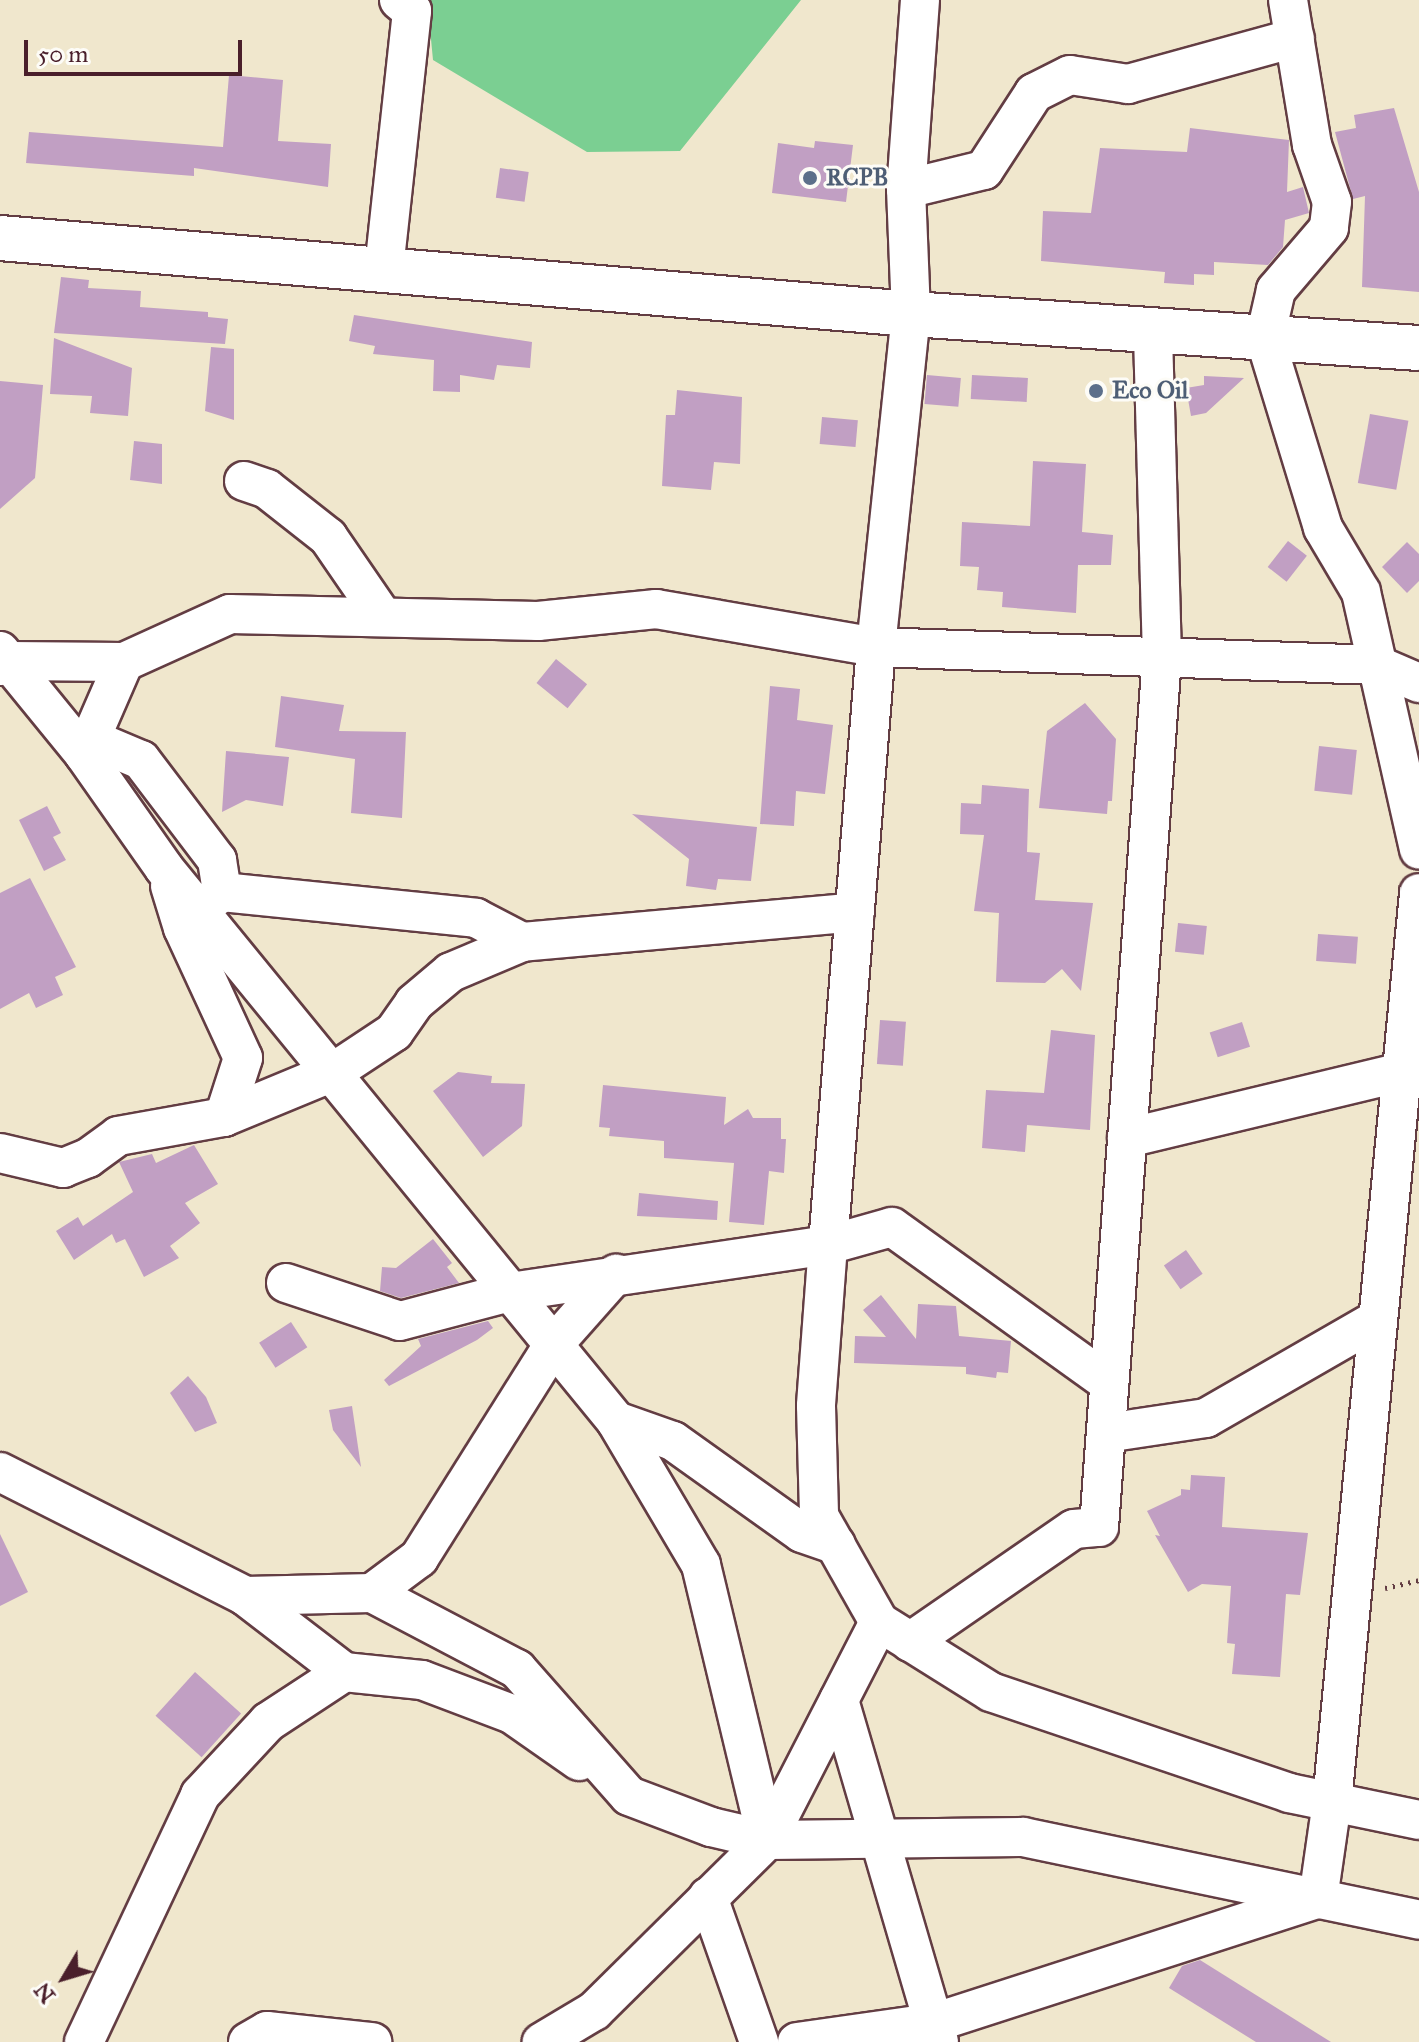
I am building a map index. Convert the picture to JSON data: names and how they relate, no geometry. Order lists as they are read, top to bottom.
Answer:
{
  "places": ["RCPB", "Eco Oil"],
  "scale_bar": "50 m",
  "north": "bottom left"
}
